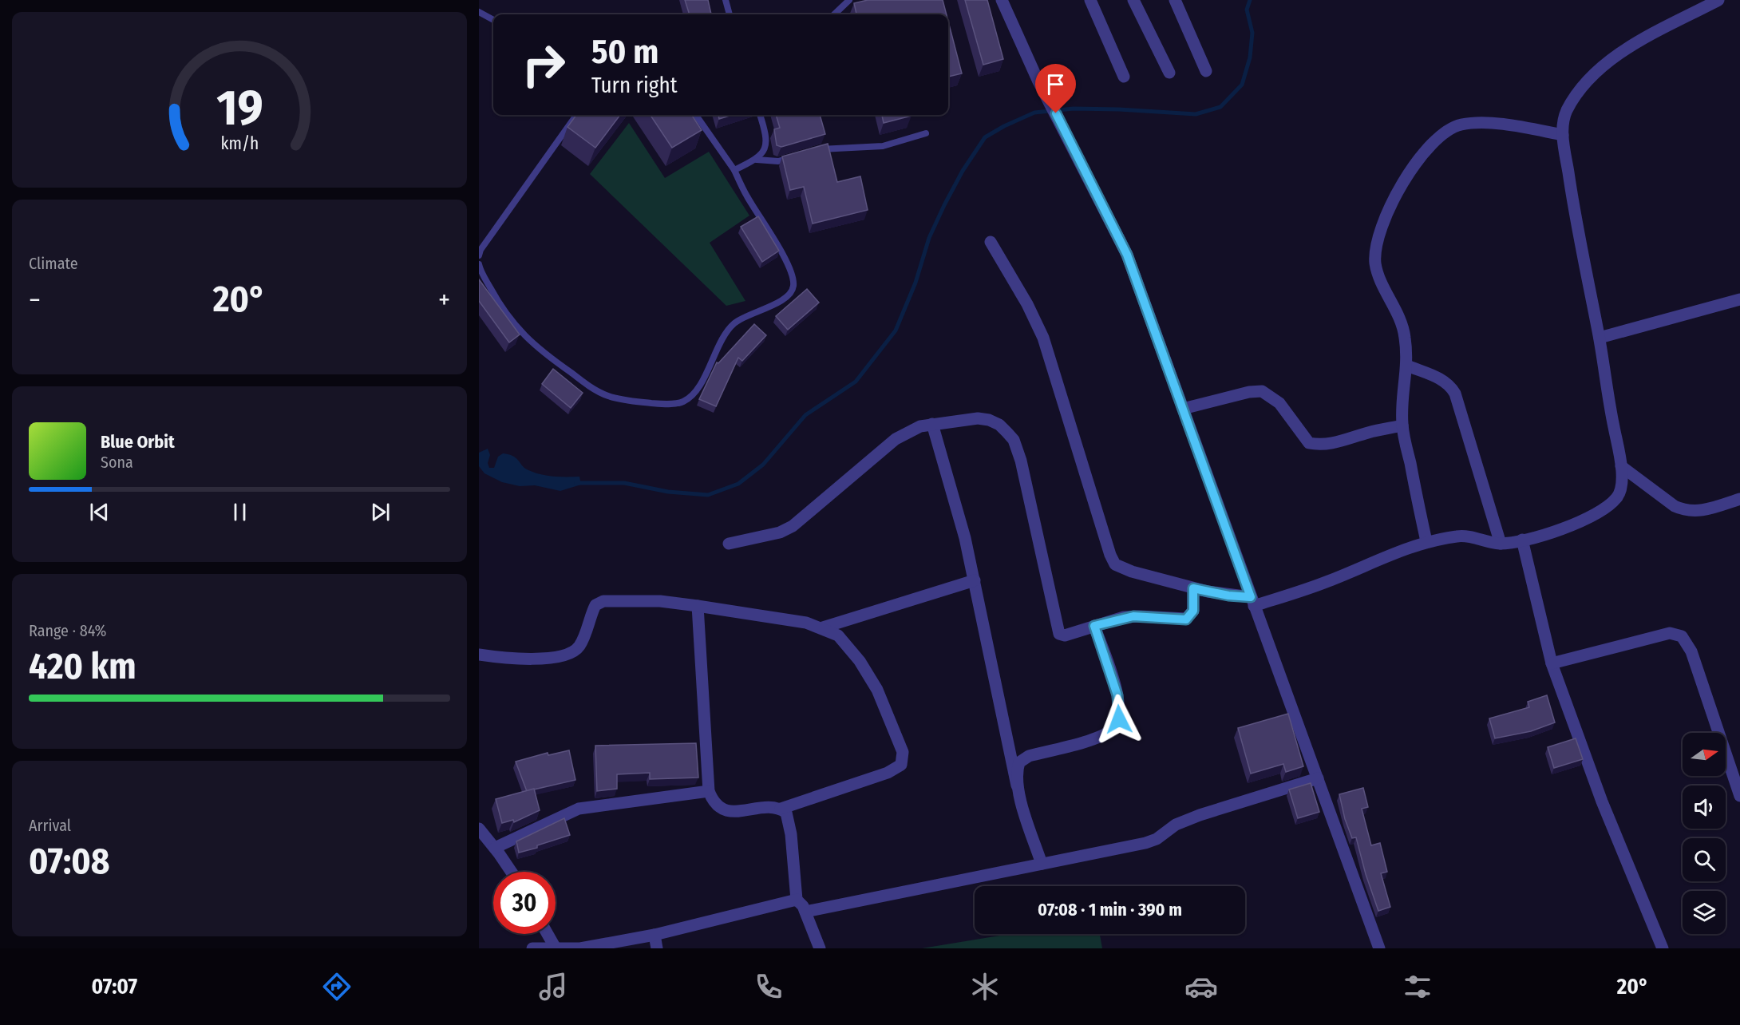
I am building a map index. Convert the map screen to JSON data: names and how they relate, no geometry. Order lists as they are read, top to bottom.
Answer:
{
  "north": "right",
  "page": {
    "turn": ["50 m", "Turn right"],
    "tile": [
      "Climate",
      ["Range · 84%", "420 km"],
      ["Arrival", "07:08"]
    ],
    "heat": ["−", "20°", "+"],
    "song": ["Blue Orbit", "Sona"],
    "limit": "30",
    "trip": "07:08 · 1 min · 390 m",
    "tabs": ["07:07", "20°"],
    "gauge": ["19", "km/h"]
  }
}
